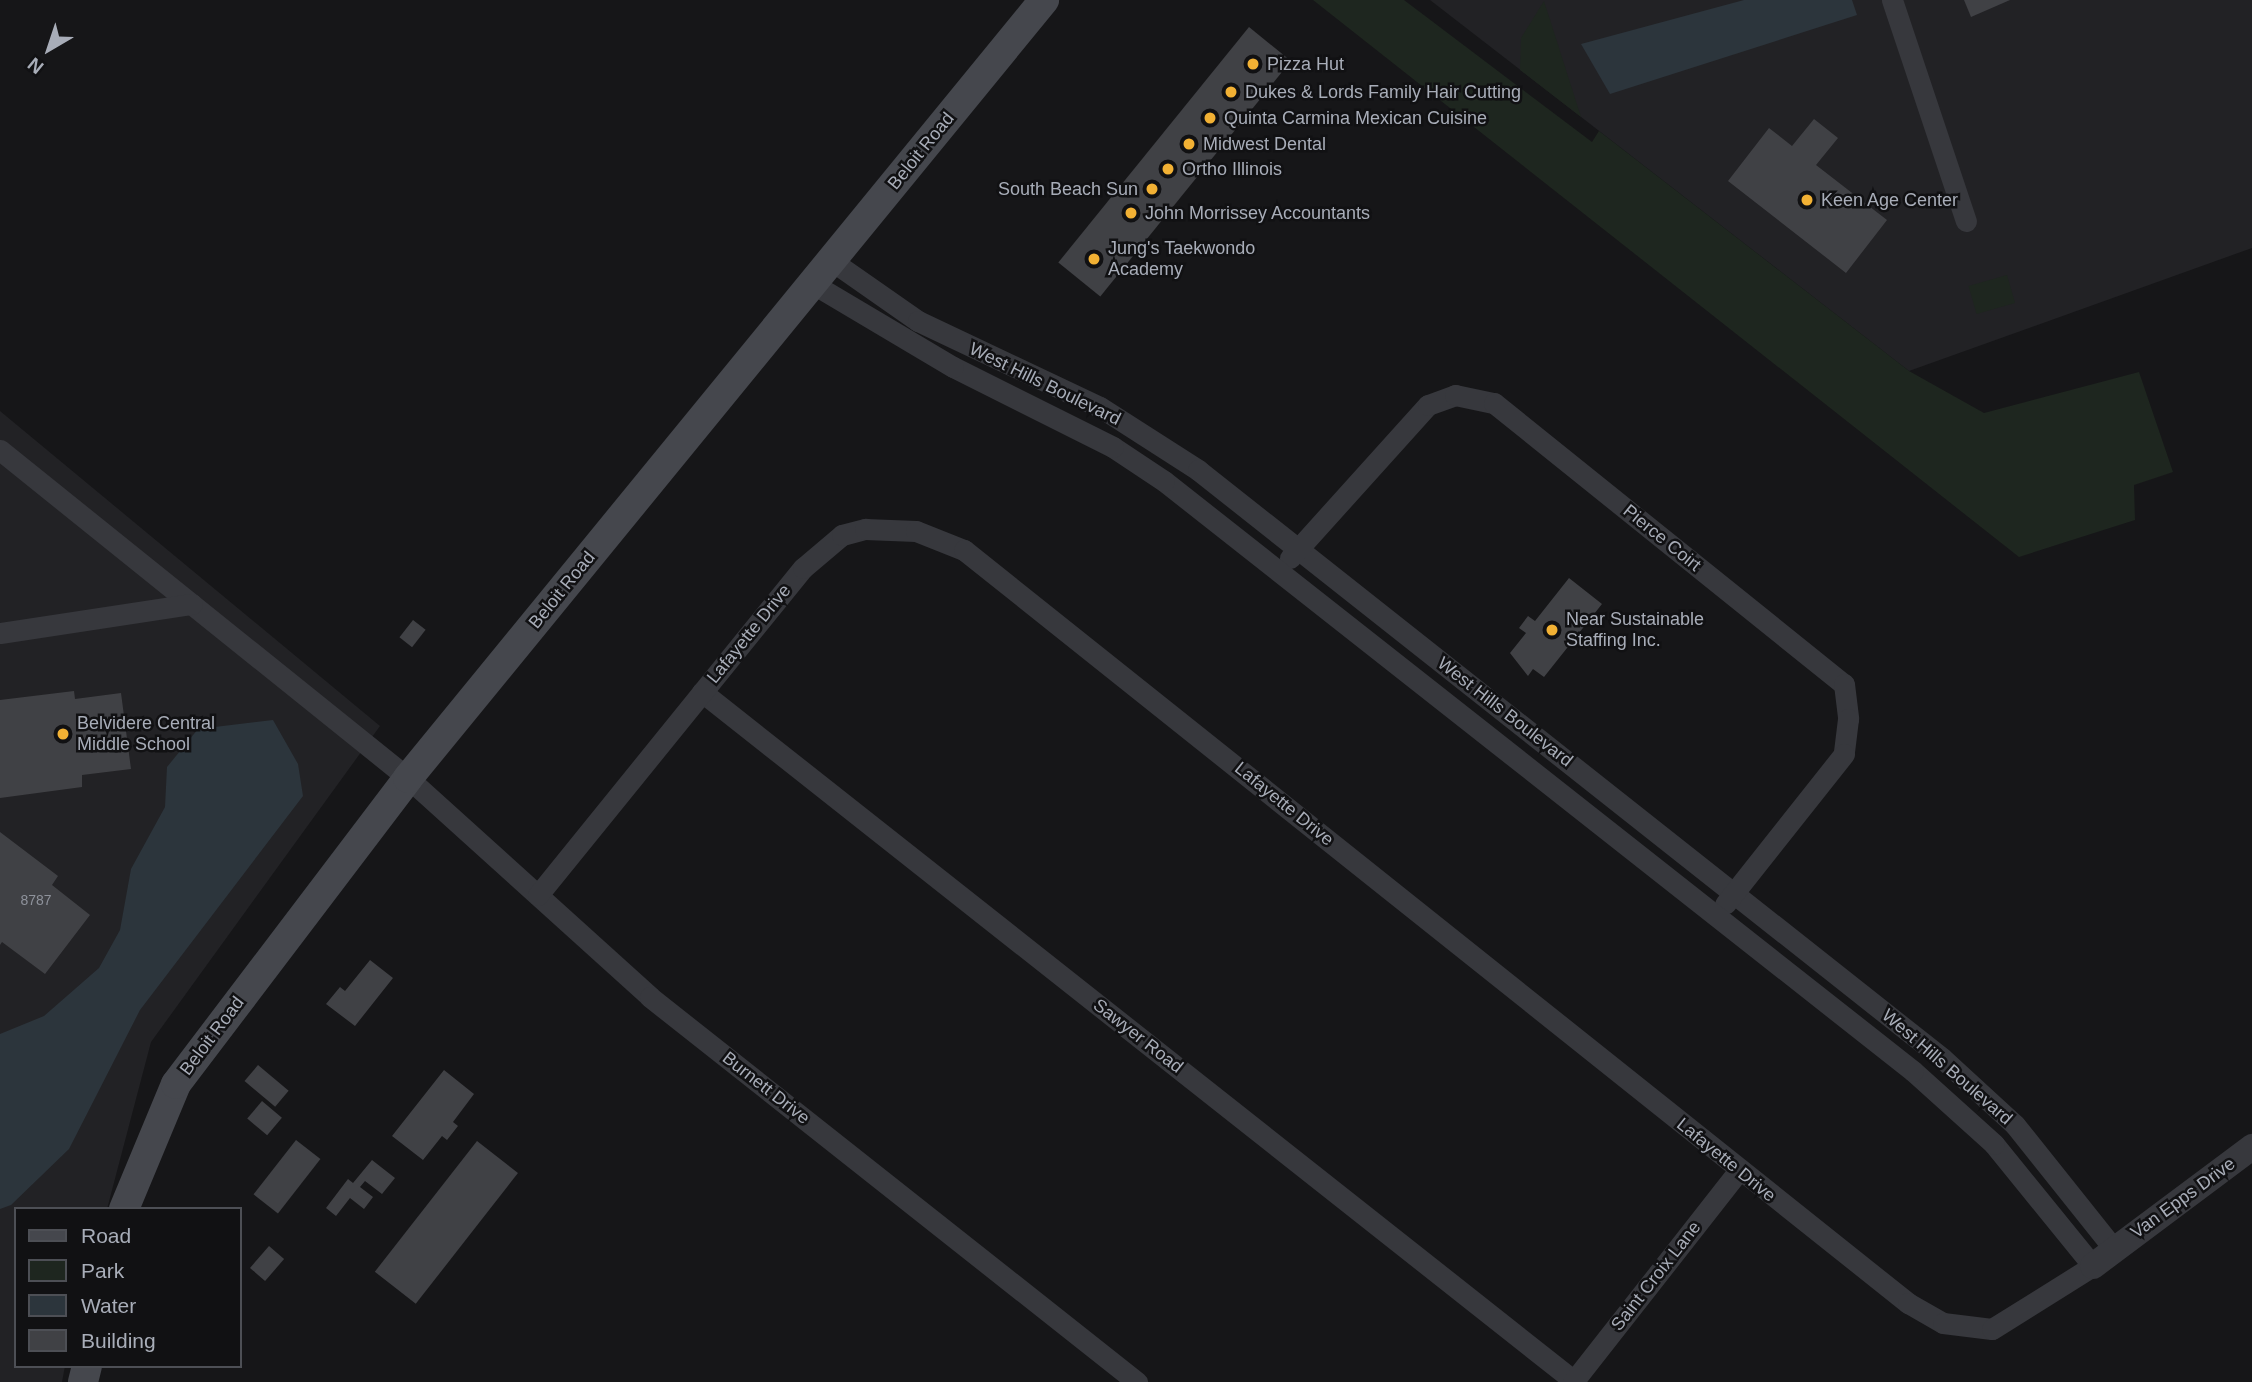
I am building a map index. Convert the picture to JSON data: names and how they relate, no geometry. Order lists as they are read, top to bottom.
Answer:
{
  "streets": {
    "main road": ["Beloit Road"],
    "street": [
      "West Hills Boulevard",
      "Pierce Coirt",
      "Lafayette Drive",
      "Sawyer Road",
      "Burnett Drive",
      "Van Epps Drive",
      "Saint Croix Lane"
    ]
  },
  "crossings": [
    ["Beloit Road", "West Hills Boulevard"],
    ["Beloit Road", "Burnett Drive"],
    ["West Hills Boulevard", "Pierce Coirt"],
    ["West Hills Boulevard", "Lafayette Drive"],
    ["West Hills Boulevard", "Van Epps Drive"],
    ["Lafayette Drive", "Sawyer Road"],
    ["Lafayette Drive", "Burnett Drive"],
    ["Lafayette Drive", "Van Epps Drive"],
    ["Lafayette Drive", "Saint Croix Lane"],
    ["Sawyer Road", "Saint Croix Lane"]
  ],
  "places": [
    "Pizza Hut",
    "Dukes & Lords Family Hair Cutting",
    "Quinta Carmina Mexican Cuisine",
    "Midwest Dental",
    "Ortho Illinois",
    "South Beach Sun",
    "Keen Age Center",
    "John Morrissey Accountants",
    "Jung's Taekwondo Academy",
    "Near Sustainable Staffing Inc.",
    "Belvidere Central Middle School"
  ],
  "house_numbers": ["8787"],
  "legend": [
    "Road",
    "Park",
    "Water",
    "Building"
  ],
  "north": "bottom left"
}
